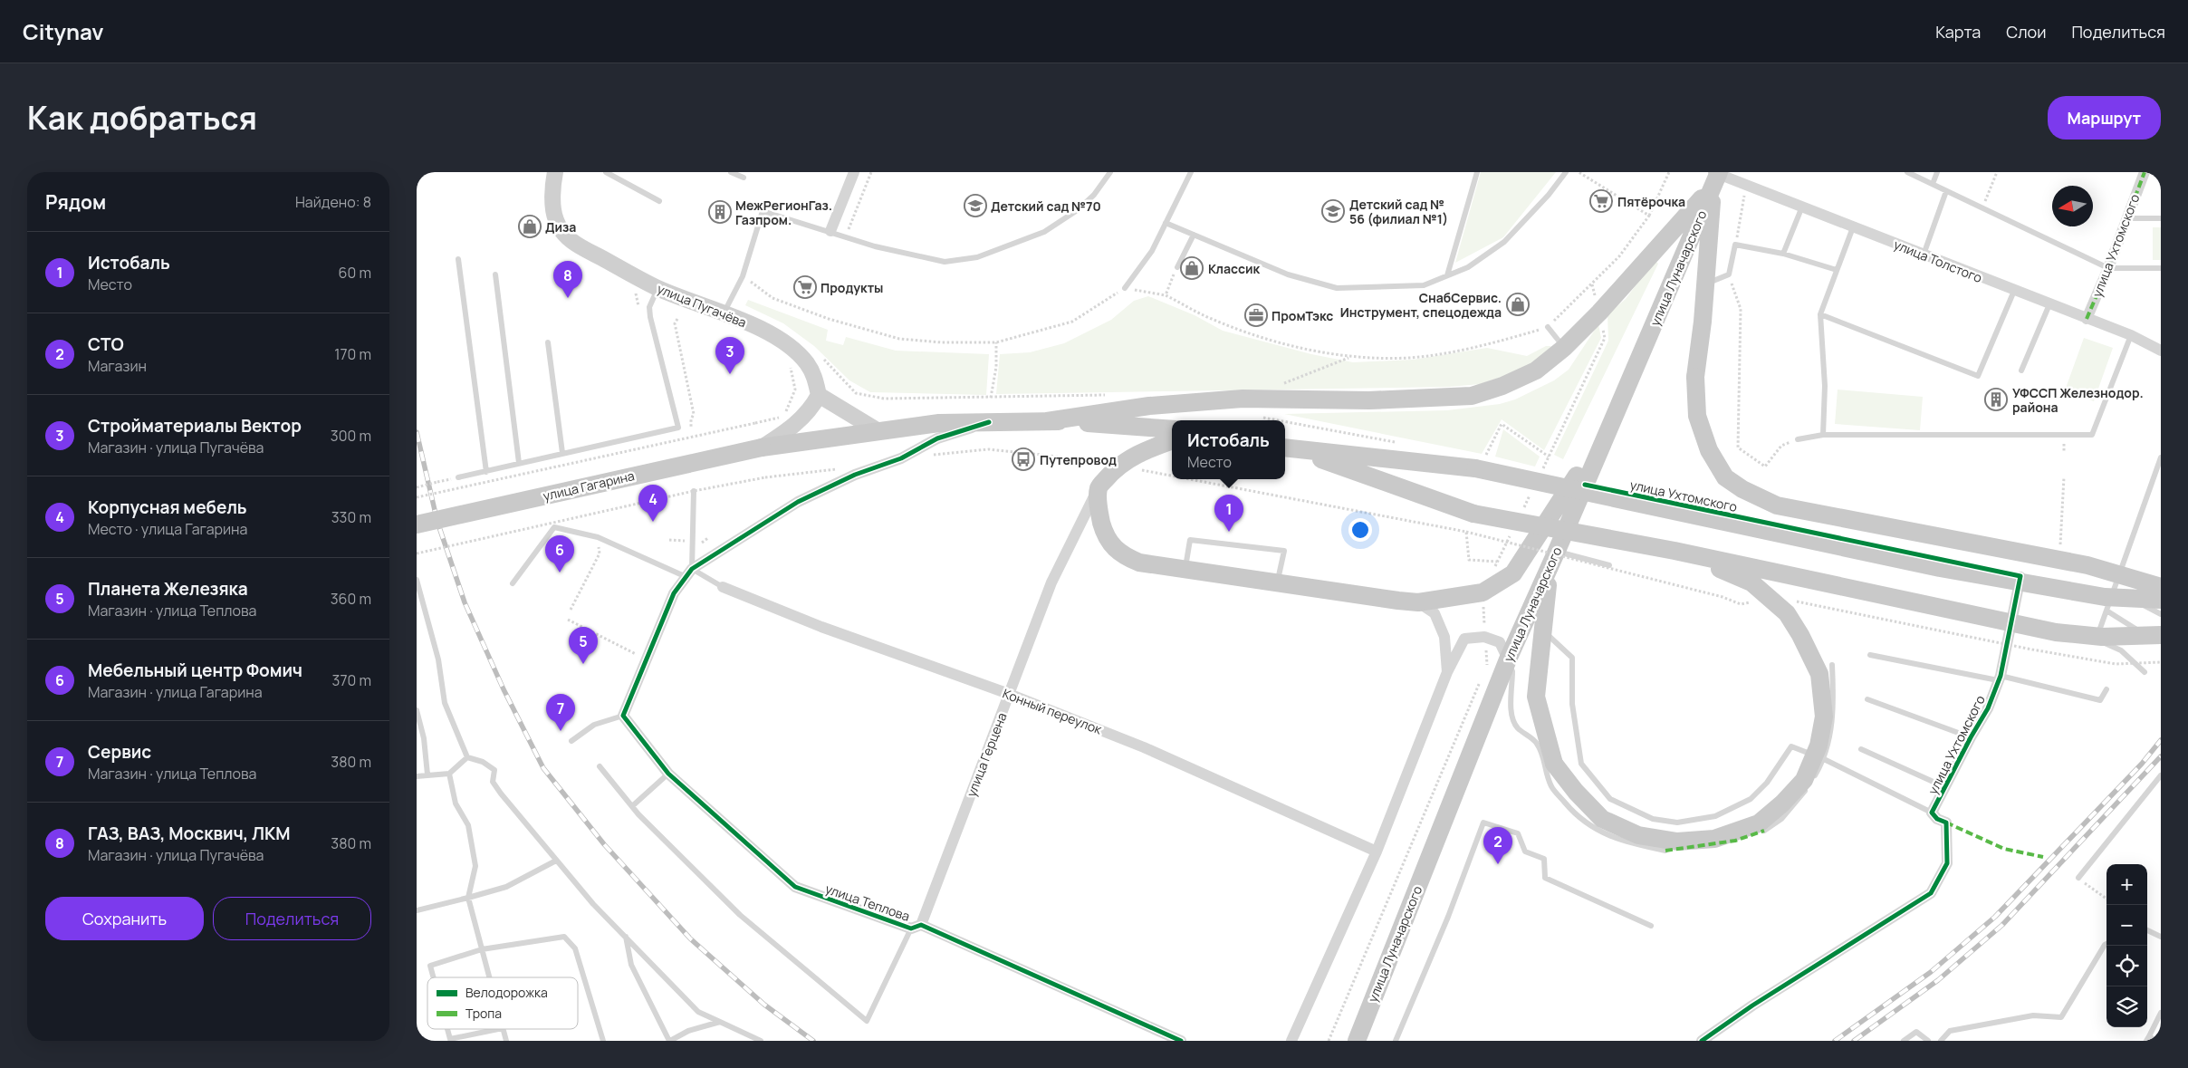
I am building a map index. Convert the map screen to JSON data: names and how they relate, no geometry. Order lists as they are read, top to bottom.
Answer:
{
  "streets": {
    "main road": ["улица Луначарского", "улица Пугачёва", "улица Гагарина"],
    "street": [
      "улица Ухтомского",
      "улица Толстого",
      "Конный переулок",
      "улица Герцена",
      "улица Теплова"
    ]
  },
  "crossings": [
    ["улица Ухтомского", "улица Толстого"],
    ["улица Ухтомского", "улица Луначарского"],
    ["улица Толстого", "улица Луначарского"],
    ["Конный переулок", "улица Герцена"],
    ["улица Герцена", "улица Теплова"]
  ],
  "places": {
    "supermarket": ["Пятёрочка", "Продукты"],
    "school or university": ["Детский сад №70", "Детский сад № 56 (филиал №1)"],
    "building": ["МежРегионГаз. Газпром.", "УФССП Железнодор. района"],
    "shop": ["Диза", "Классик", "СнабСервис. Инструмент, спецодежда"],
    "office": ["ПромТэкс"],
    "bus stop": ["Путепровод"]
  },
  "legend": ["Велодорожка", "Тропа"],
  "north": "left",
  "page": {
    "header": "Citynav",
    "nav": ["Карта", "Слои", "Поделиться"],
    "title": "Как добраться",
    "buttons": [
      "Маршрут",
      ["Сохранить", "Поделиться"]
    ],
    "heading": ["Рядом", "Найдено: 8"],
    "list": [
      {
        "mark": "1",
        "name": "Истобаль",
        "note": "Место",
        "value": "60 m"
      },
      {
        "mark": "2",
        "name": "СТО",
        "note": "Магазин",
        "value": "170 m"
      },
      {
        "mark": "3",
        "name": "Стройматериалы Вектор",
        "note": "Магазин · улица Пугачёва",
        "value": "300 m"
      },
      {
        "mark": "4",
        "name": "Корпусная мебель",
        "note": "Место · улица Гагарина",
        "value": "330 m"
      },
      {
        "mark": "5",
        "name": "Планета Железяка",
        "note": "Магазин · улица Теплова",
        "value": "360 m"
      },
      {
        "mark": "6",
        "name": "Мебельный центр Фомич",
        "note": "Магазин · улица Гагарина",
        "value": "370 m"
      },
      {
        "mark": "7",
        "name": "Сервис",
        "note": "Магазин · улица Теплова",
        "value": "380 m"
      },
      {
        "mark": "8",
        "name": "ГАЗ, ВАЗ, Москвич, ЛКМ",
        "note": "Магазин · улица Пугачёва",
        "value": "380 m"
      }
    ],
    "pins": [
      "8",
      "3",
      "4",
      "1",
      "6",
      "5",
      "7",
      "2"
    ],
    "popup": ["Истобаль", "Место"],
    "map_buttons": ["+", "−"]
  }
}
